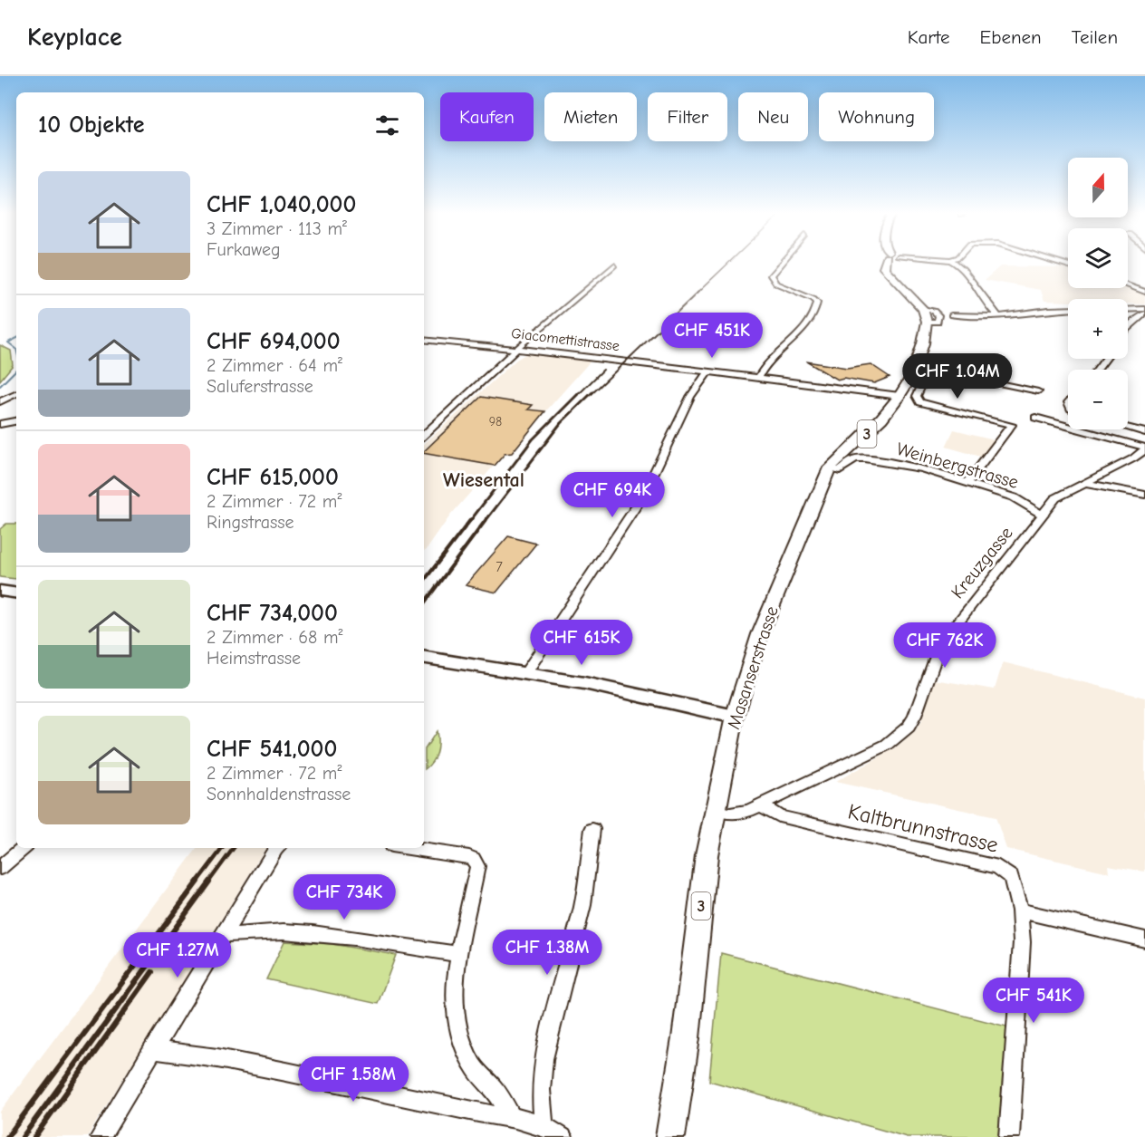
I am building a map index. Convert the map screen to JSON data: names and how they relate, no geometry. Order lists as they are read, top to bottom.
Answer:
{
  "streets": {
    "main road": ["3", "Masanserstrasse"],
    "street": [
      "Giacomettistrasse",
      "Weinbergstrasse",
      "Kreuzgasse",
      "Kaltbrunnstrasse"
    ]
  },
  "crossings": [
    ["Giacomettistrasse", "Masanserstrasse"],
    ["Weinbergstrasse", "Kreuzgasse"],
    ["Weinbergstrasse", "Masanserstrasse"],
    ["Kreuzgasse", "Masanserstrasse"],
    ["Kreuzgasse", "Kaltbrunnstrasse"]
  ],
  "districts": ["Wiesental"],
  "house_numbers": ["98", "7"],
  "north": "top",
  "page": {
    "header": "Keyplace",
    "nav": ["Karte", "Ebenen", "Teilen"],
    "chip": [
      "Kaufen",
      "Mieten",
      "Filter",
      "Neu",
      "Wohnung"
    ],
    "heading": "10 Objekte",
    "map_buttons": ["+", "−"],
    "list": [
      {
        "name": "CHF 1,040,000",
        "note": "3 Zimmer · 113 m² · Furkaweg"
      },
      {
        "name": "CHF 694,000",
        "note": "2 Zimmer · 64 m² · Saluferstrasse"
      },
      {
        "name": "CHF 615,000",
        "note": "2 Zimmer · 72 m² · Ringstrasse"
      },
      {
        "name": "CHF 734,000",
        "note": "2 Zimmer · 68 m² · Heimstrasse"
      },
      {
        "name": "CHF 541,000",
        "note": "2 Zimmer · 72 m² · Sonnhaldenstrasse"
      }
    ],
    "price": [
      "CHF 451K",
      "CHF 1.04M",
      "CHF 694K",
      "CHF 615K",
      "CHF 762K",
      "CHF 734K",
      "CHF 1.38M",
      "CHF 1.27M",
      "CHF 541K",
      "CHF 1.58M"
    ]
  }
}
